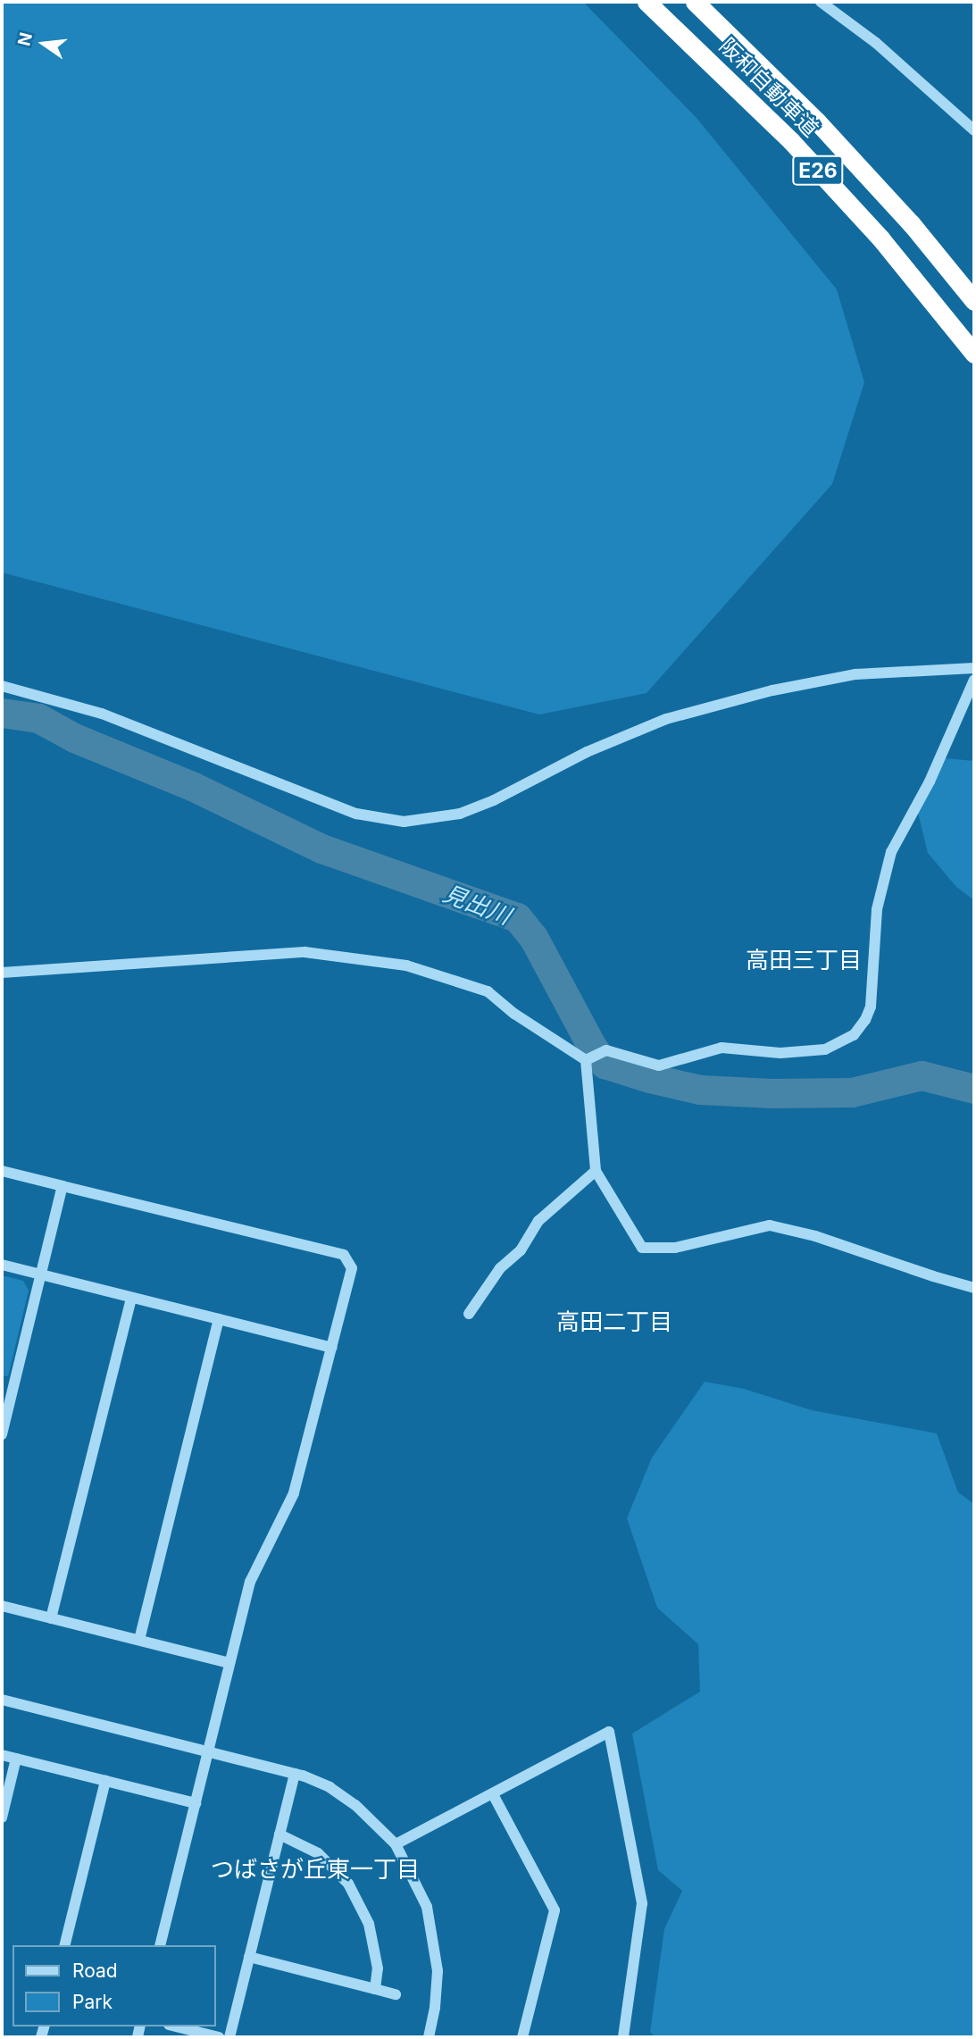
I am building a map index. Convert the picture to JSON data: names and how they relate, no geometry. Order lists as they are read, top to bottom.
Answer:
{
  "streets": {
    "highway": ["阪和自動車道", "E26"]
  },
  "districts": ["高田三丁目", "高田二丁目", "つばさが丘東一丁目"],
  "water": ["見出川"],
  "legend": ["Road", "Park"],
  "north": "left"
}
